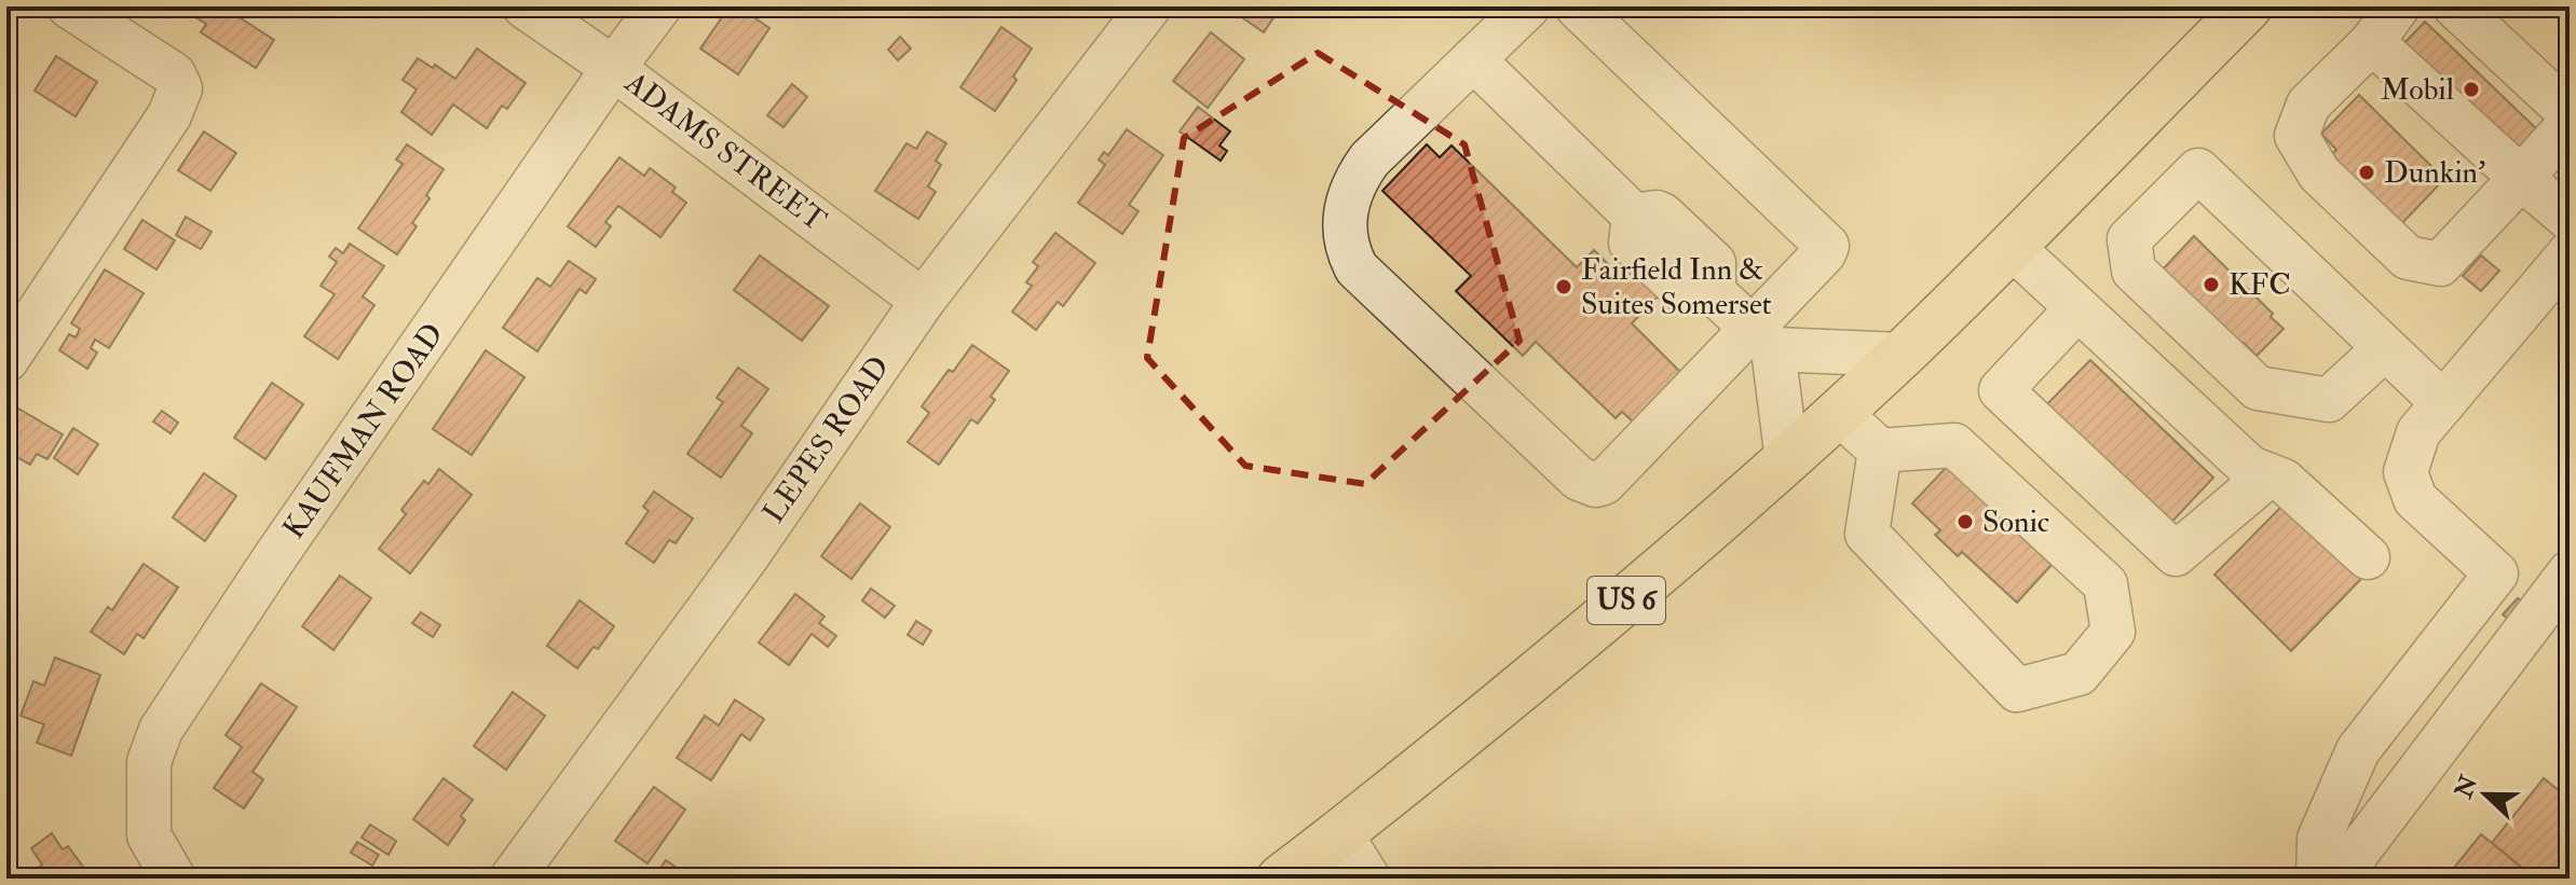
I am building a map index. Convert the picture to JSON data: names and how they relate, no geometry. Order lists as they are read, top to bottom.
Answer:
{
  "streets": {
    "main road": ["US 6"],
    "street": ["ADAMS STREET", "KAUFMAN ROAD", "LEPES ROAD"]
  },
  "crossings": [
    ["ADAMS STREET", "KAUFMAN ROAD"],
    ["ADAMS STREET", "LEPES ROAD"]
  ],
  "places": [
    "Mobil",
    "Dunkin'",
    "KFC",
    "Fairfield Inn & Suites Somerset",
    "Sonic"
  ],
  "north": "left"
}
